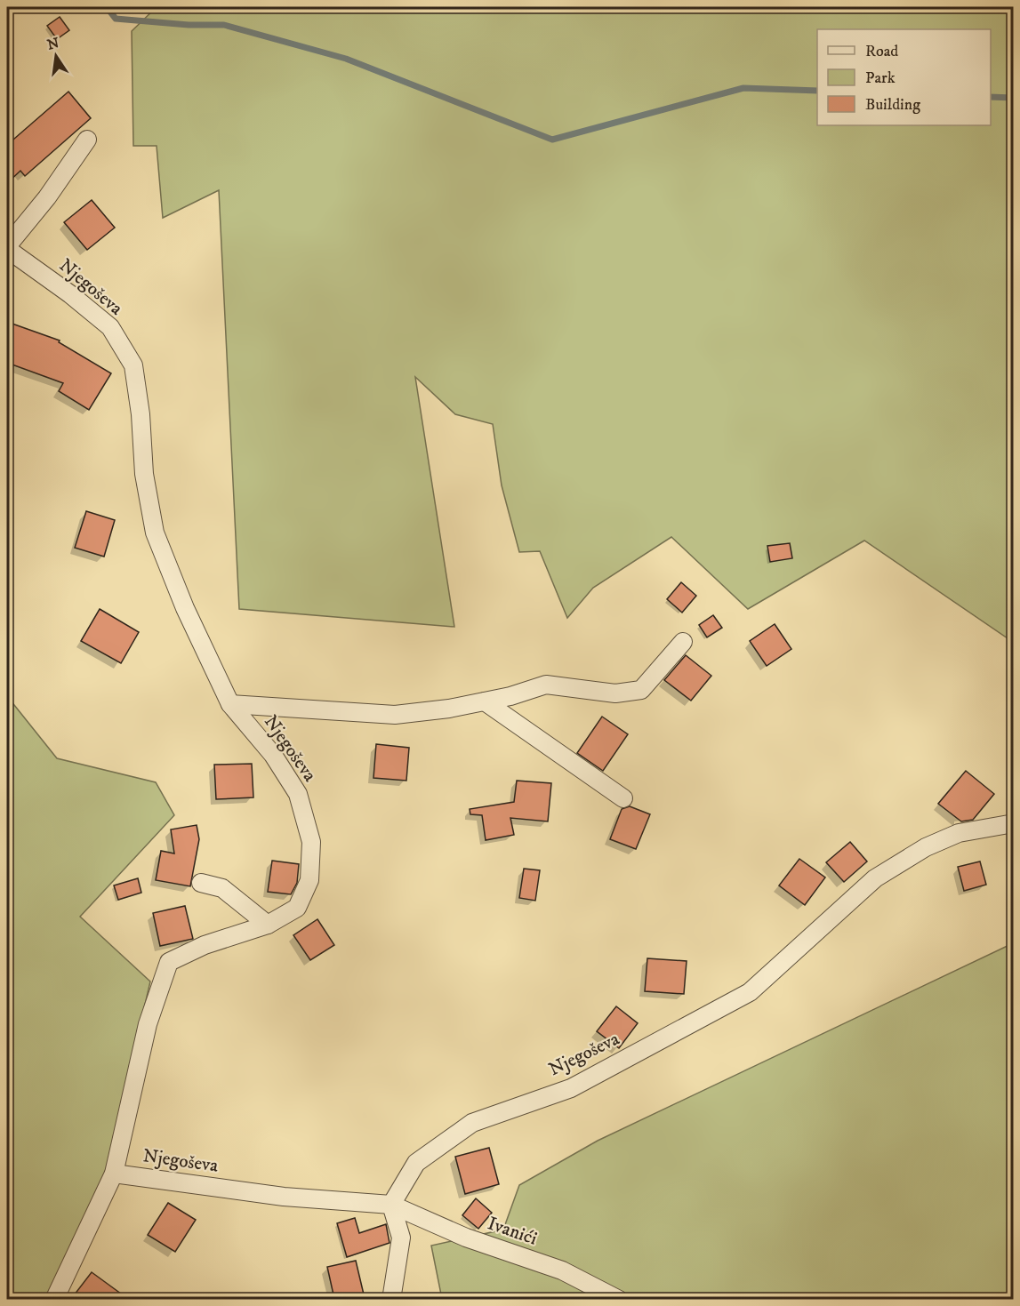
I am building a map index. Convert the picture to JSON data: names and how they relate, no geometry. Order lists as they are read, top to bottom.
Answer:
{
  "streets": {
    "street": ["Njegoševa", "Ivanići"]
  },
  "crossings": [
    ["Njegoševa", "Ivanići"]
  ],
  "legend": ["Road", "Park", "Building"],
  "north": "top"
}
